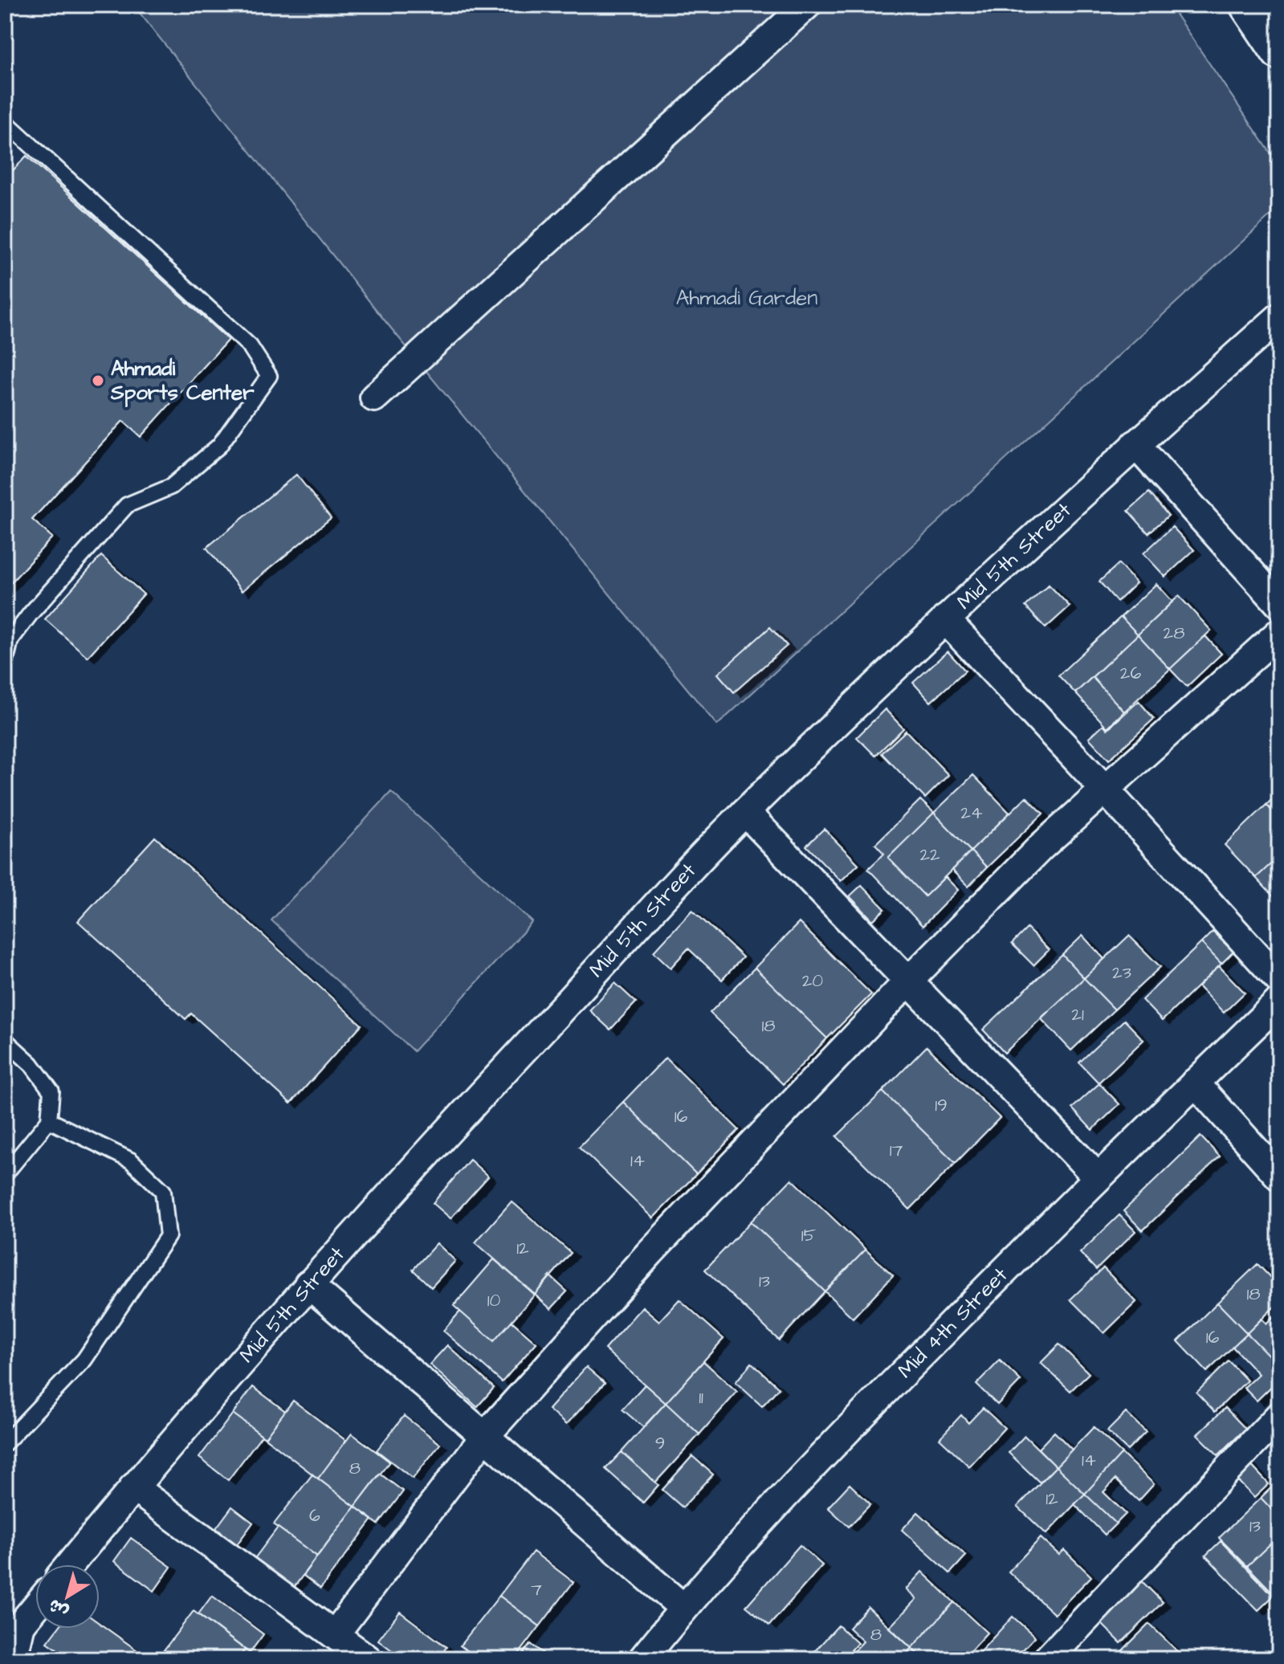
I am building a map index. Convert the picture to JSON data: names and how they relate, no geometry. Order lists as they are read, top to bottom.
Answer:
{
  "streets": {
    "street": ["Mid 5th Street", "Mid 4th Street"]
  },
  "parks": ["Ahmadi Garden"],
  "places": ["Ahmadi Sports Center"],
  "house_numbers": [
    "28",
    "26",
    "24",
    "22",
    "23",
    "20",
    "21",
    "18",
    "19",
    "16",
    "17",
    "14",
    "15",
    "12",
    "13",
    "18",
    "10",
    "16",
    "11",
    "9",
    "14",
    "8",
    "12",
    "6",
    "13",
    "7",
    "8"
  ],
  "north": "bottom left"
}
